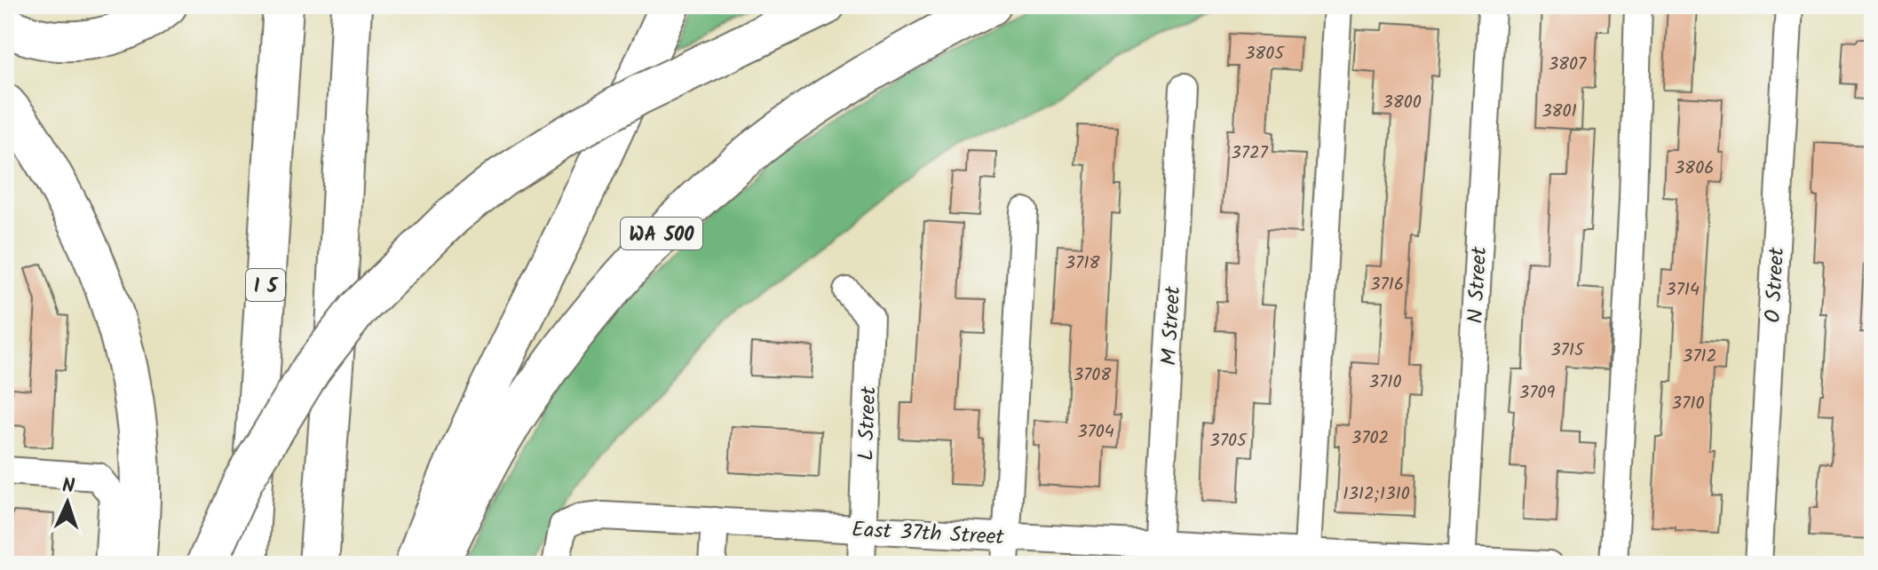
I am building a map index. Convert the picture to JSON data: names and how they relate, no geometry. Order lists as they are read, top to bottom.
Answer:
{
  "streets": {
    "highway": ["WA 500", "I 5"],
    "street": [
      "N Street",
      "O Street",
      "M Street",
      "L Street",
      "East 37th Street"
    ]
  },
  "crossings": [
    ["N Street", "East 37th Street"],
    ["M Street", "East 37th Street"],
    ["L Street", "East 37th Street"]
  ],
  "house_numbers": [
    "3805",
    "3807",
    "3800",
    "3801",
    "3727",
    "3806",
    "3718",
    "3716",
    "3714",
    "3715",
    "3712",
    "3708",
    "3710",
    "3709",
    "3710",
    "3704",
    "3702",
    "3705",
    "1312;1310"
  ],
  "north": "top"
}
